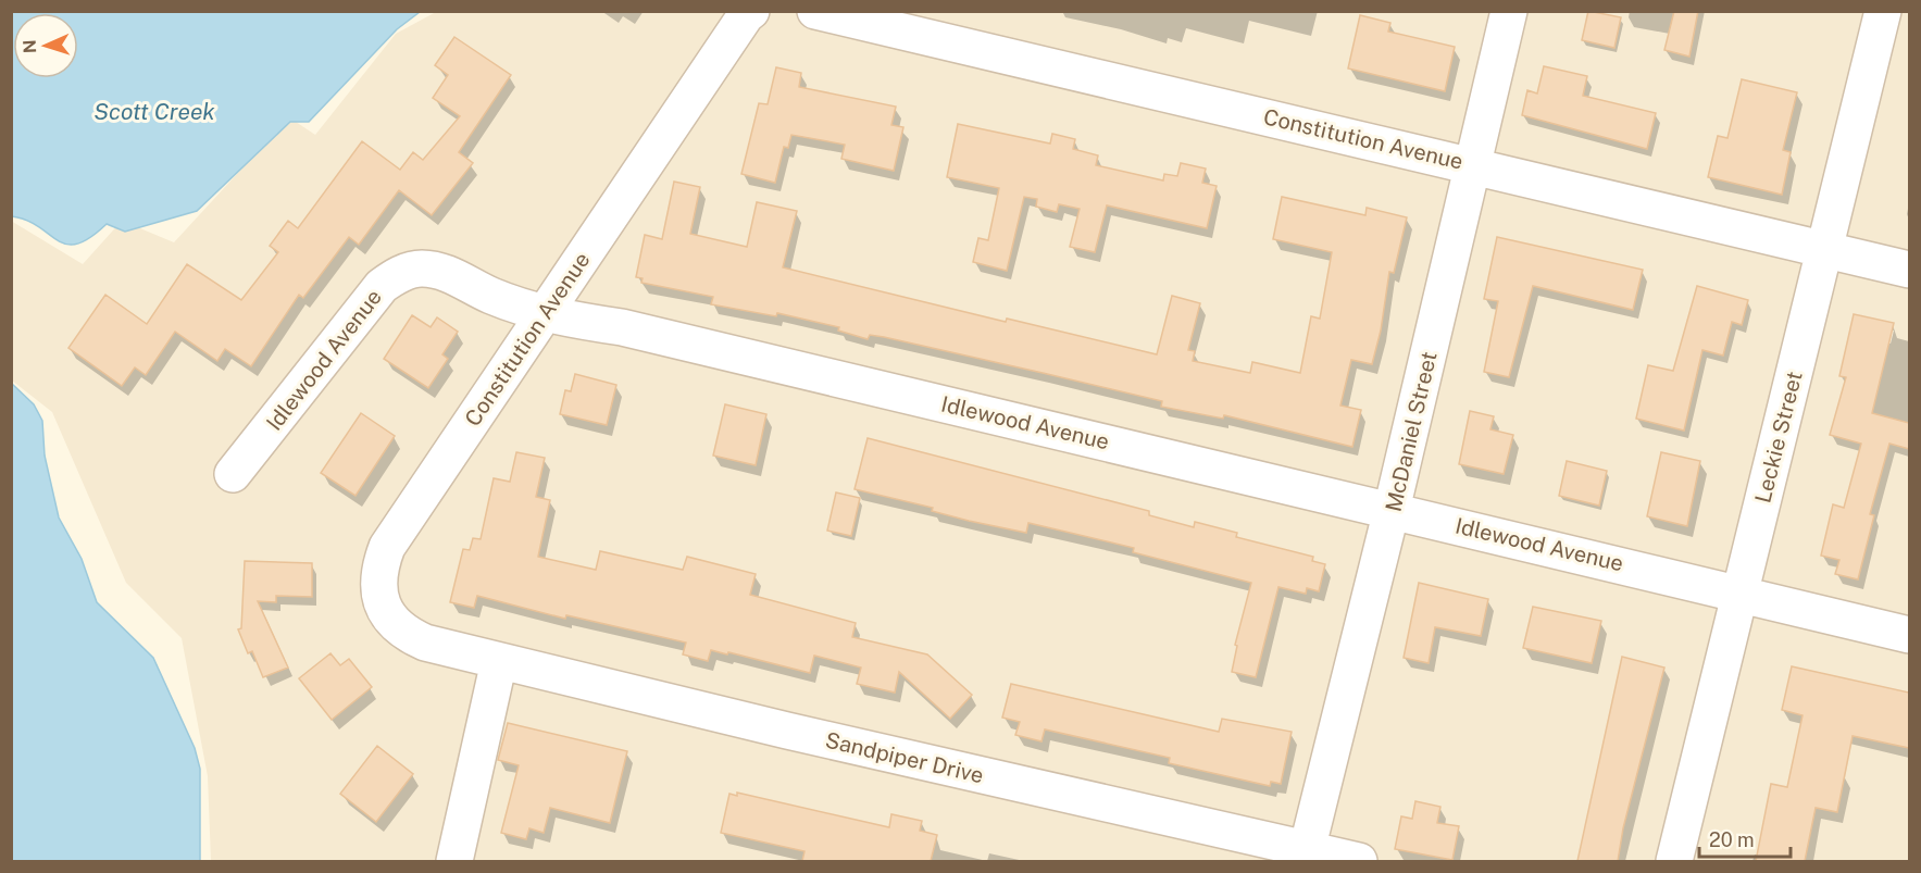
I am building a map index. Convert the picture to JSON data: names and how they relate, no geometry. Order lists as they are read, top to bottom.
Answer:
{
  "streets": {
    "street": [
      "Constitution Avenue",
      "Idlewood Avenue",
      "McDaniel Street",
      "Leckie Street",
      "Sandpiper Drive"
    ]
  },
  "crossings": [
    ["Constitution Avenue", "Idlewood Avenue"],
    ["Constitution Avenue", "McDaniel Street"],
    ["Constitution Avenue", "Leckie Street"],
    ["Constitution Avenue", "Sandpiper Drive"],
    ["Idlewood Avenue", "McDaniel Street"],
    ["Idlewood Avenue", "Leckie Street"],
    ["McDaniel Street", "Sandpiper Drive"]
  ],
  "water": ["Scott Creek"],
  "scale_bar": "20 m",
  "north": "left"
}
